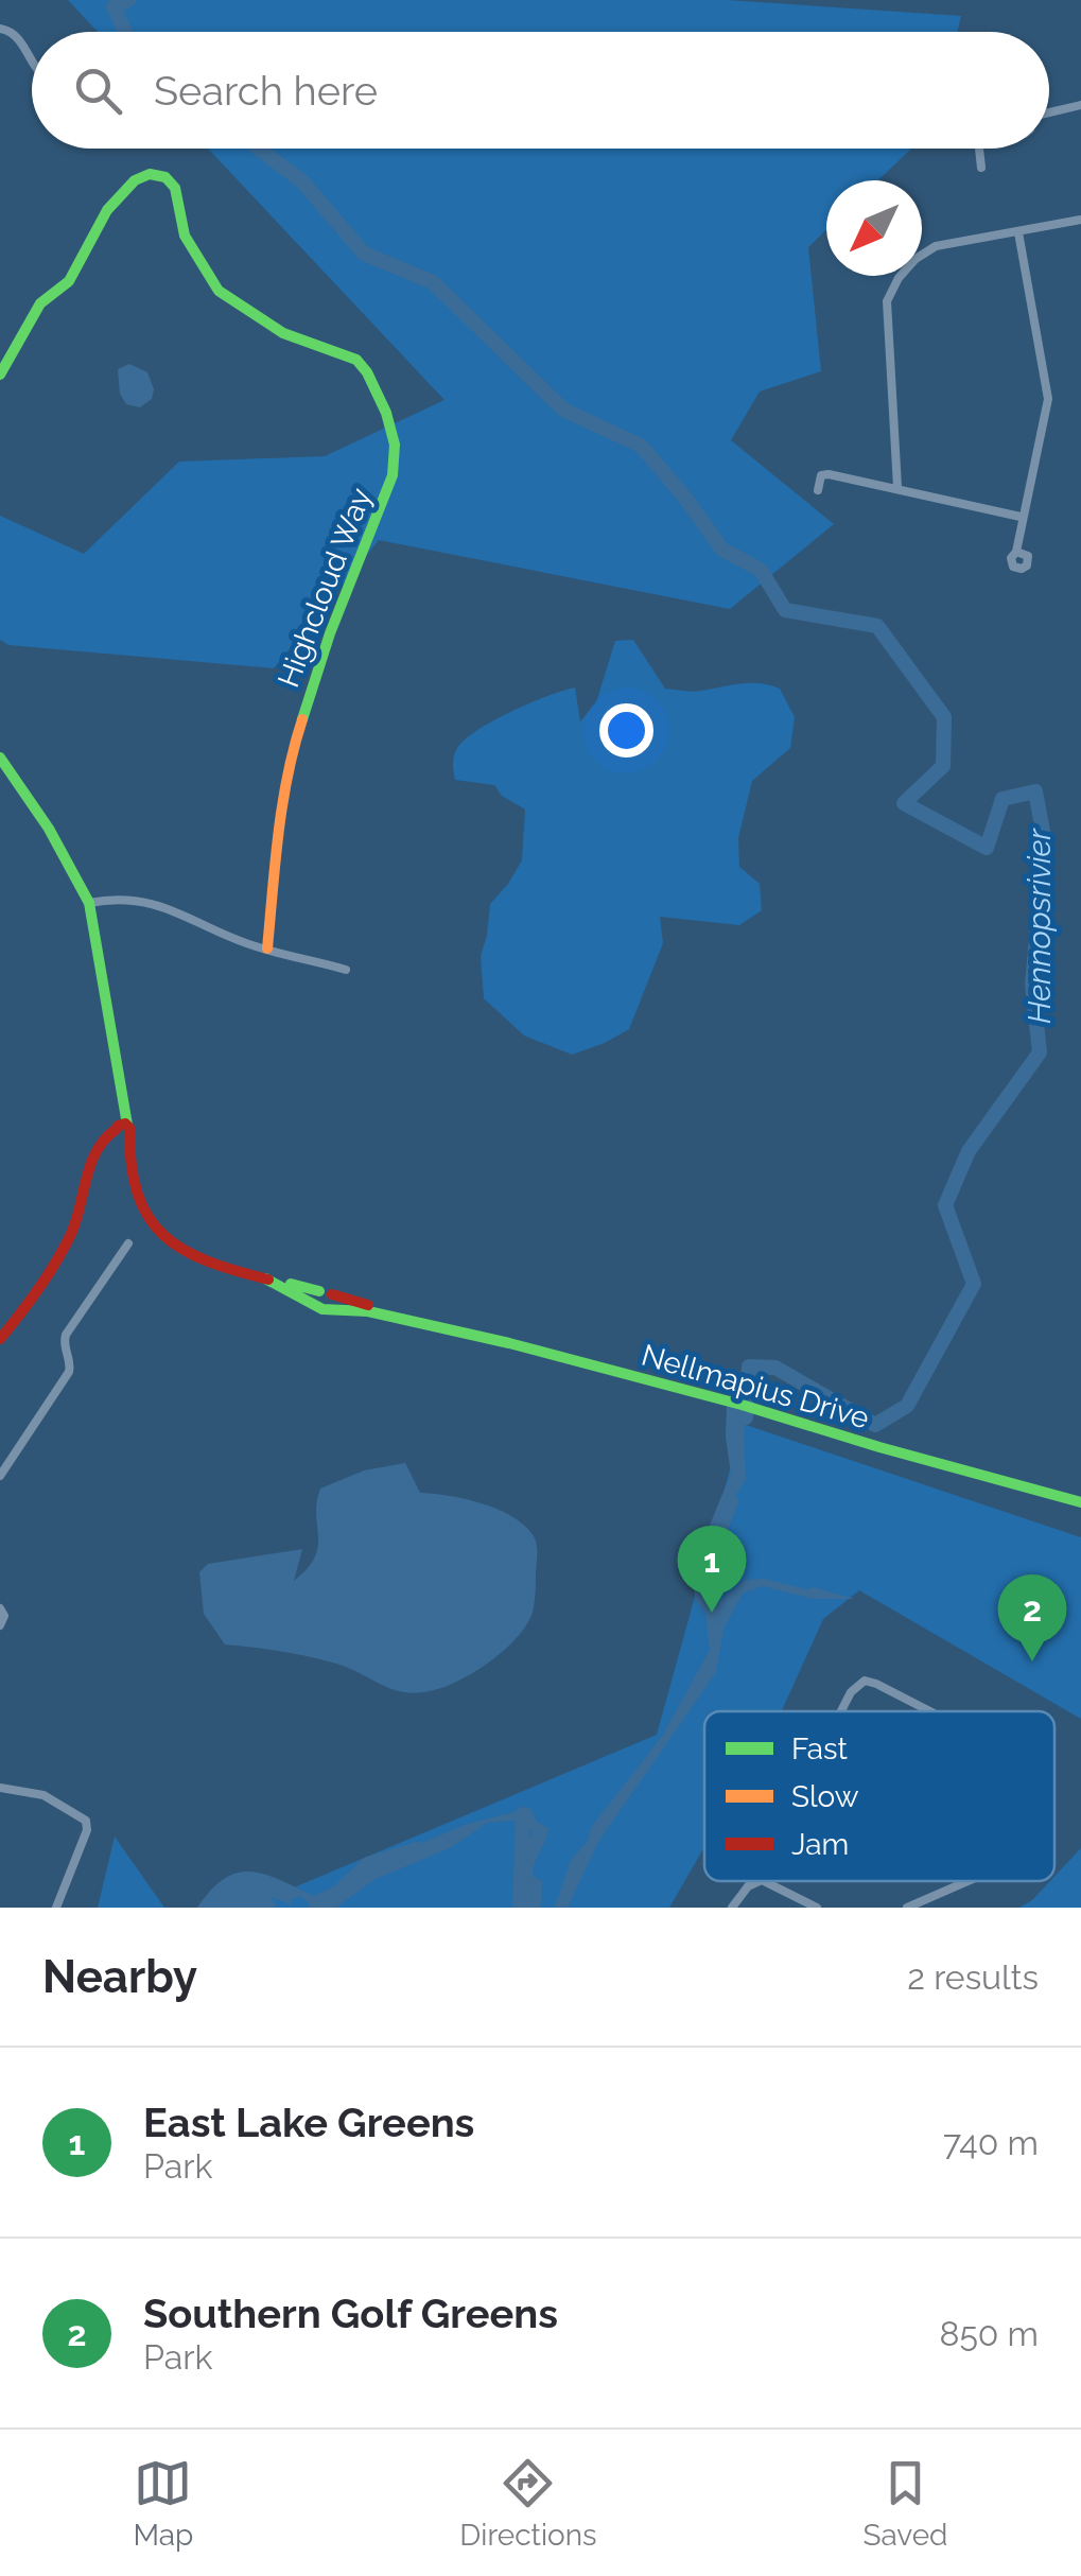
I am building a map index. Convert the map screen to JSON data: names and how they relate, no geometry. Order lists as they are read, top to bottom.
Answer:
{
  "streets": {
    "main road": ["Highcloud Way", "Nellmapius Drive"]
  },
  "water": ["Hennopsrivier"],
  "legend": ["Fast", "Slow", "Jam"],
  "north": "bottom left",
  "page": {
    "search": "Search here",
    "pins": ["1", "2"],
    "heading": ["Nearby", "2 results"],
    "list": [
      {
        "mark": "1",
        "name": "East Lake Greens",
        "note": "Park",
        "value": "740 m"
      },
      {
        "mark": "2",
        "name": "Southern Golf Greens",
        "note": "Park",
        "value": "850 m"
      }
    ],
    "nav": ["Map", "Directions", "Saved"]
  }
}
